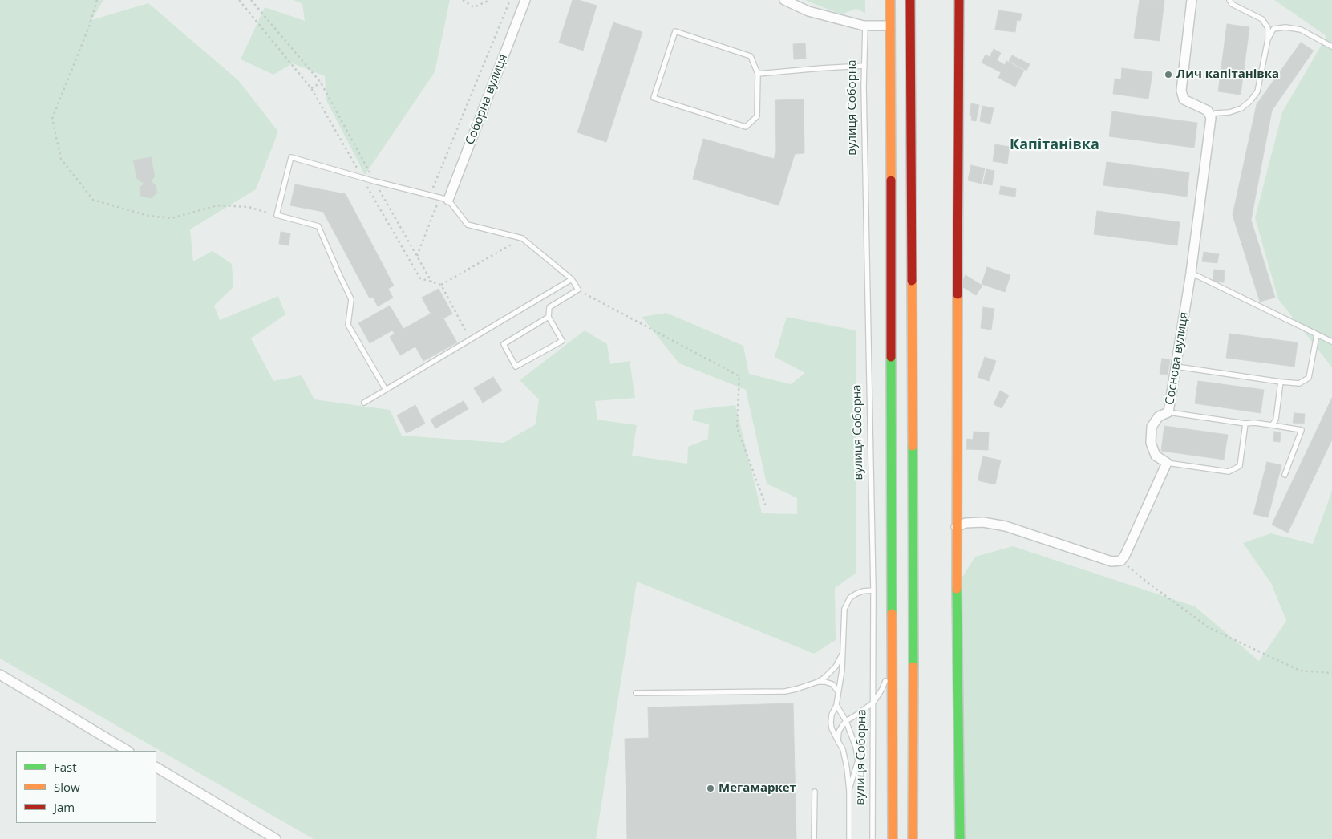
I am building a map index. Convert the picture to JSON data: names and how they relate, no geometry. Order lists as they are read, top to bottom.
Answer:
{
  "streets": {
    "street": ["Соборна вулиця", "Соснова вулиця"],
    "lane": ["вулиця Соборна"]
  },
  "districts": ["Капітанівка"],
  "places": ["Лич капітанівка", "Мегамаркет"],
  "legend": ["Fast", "Slow", "Jam"]
}
